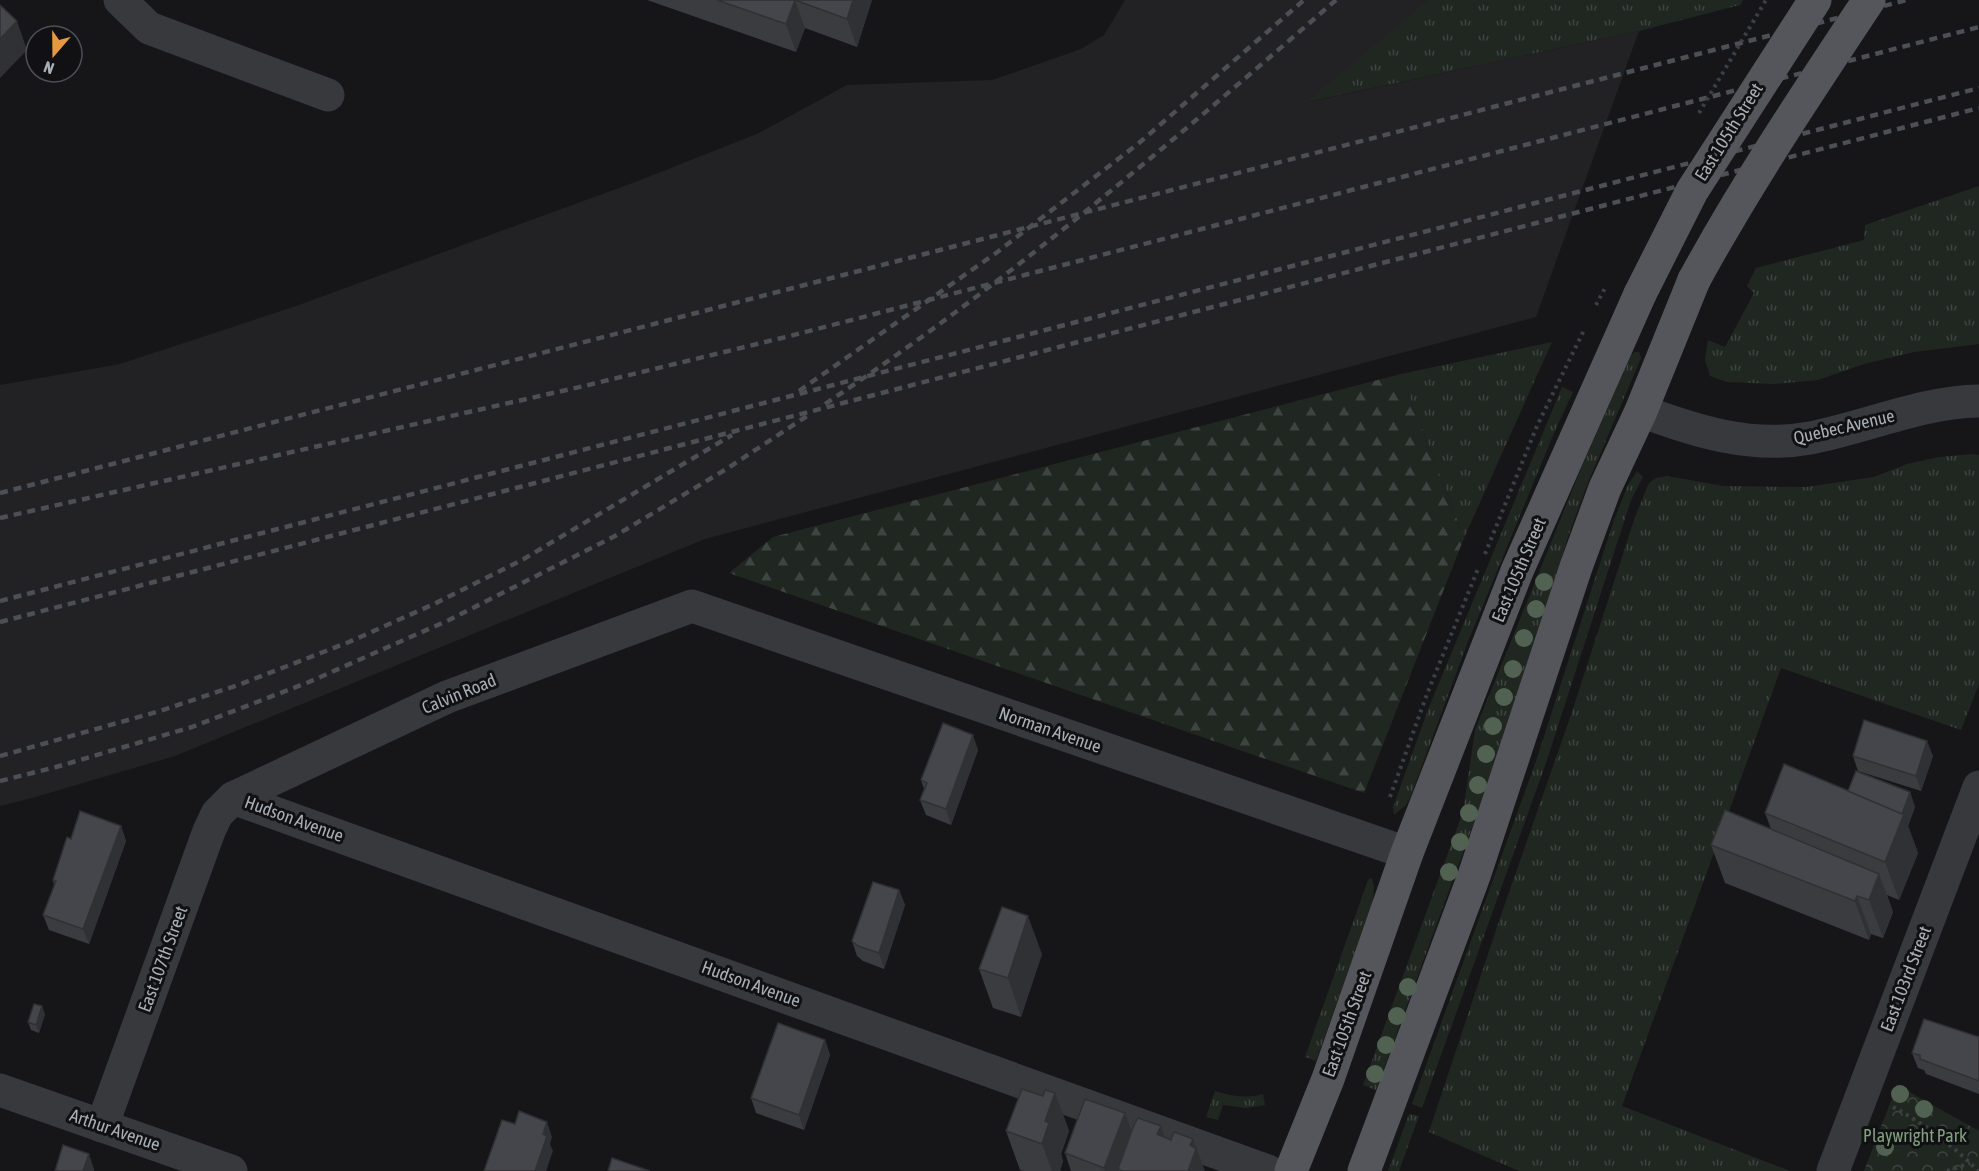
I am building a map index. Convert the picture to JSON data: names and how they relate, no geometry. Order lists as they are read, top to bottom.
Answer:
{
  "streets": {
    "main road": ["East 105th Street"],
    "street": [
      "Quebec Avenue",
      "Calvin Road",
      "Norman Avenue",
      "Hudson Avenue",
      "East 107th Street",
      "East 103rd Street",
      "Arthur Avenue"
    ]
  },
  "crossings": [
    ["East 105th Street", "Norman Avenue"],
    ["Calvin Road", "Norman Avenue"],
    ["Calvin Road", "Hudson Avenue"],
    ["Calvin Road", "East 107th Street"],
    ["Hudson Avenue", "East 107th Street"],
    ["East 107th Street", "Arthur Avenue"]
  ],
  "parks": ["Playwright Park"],
  "north": "bottom"
}
